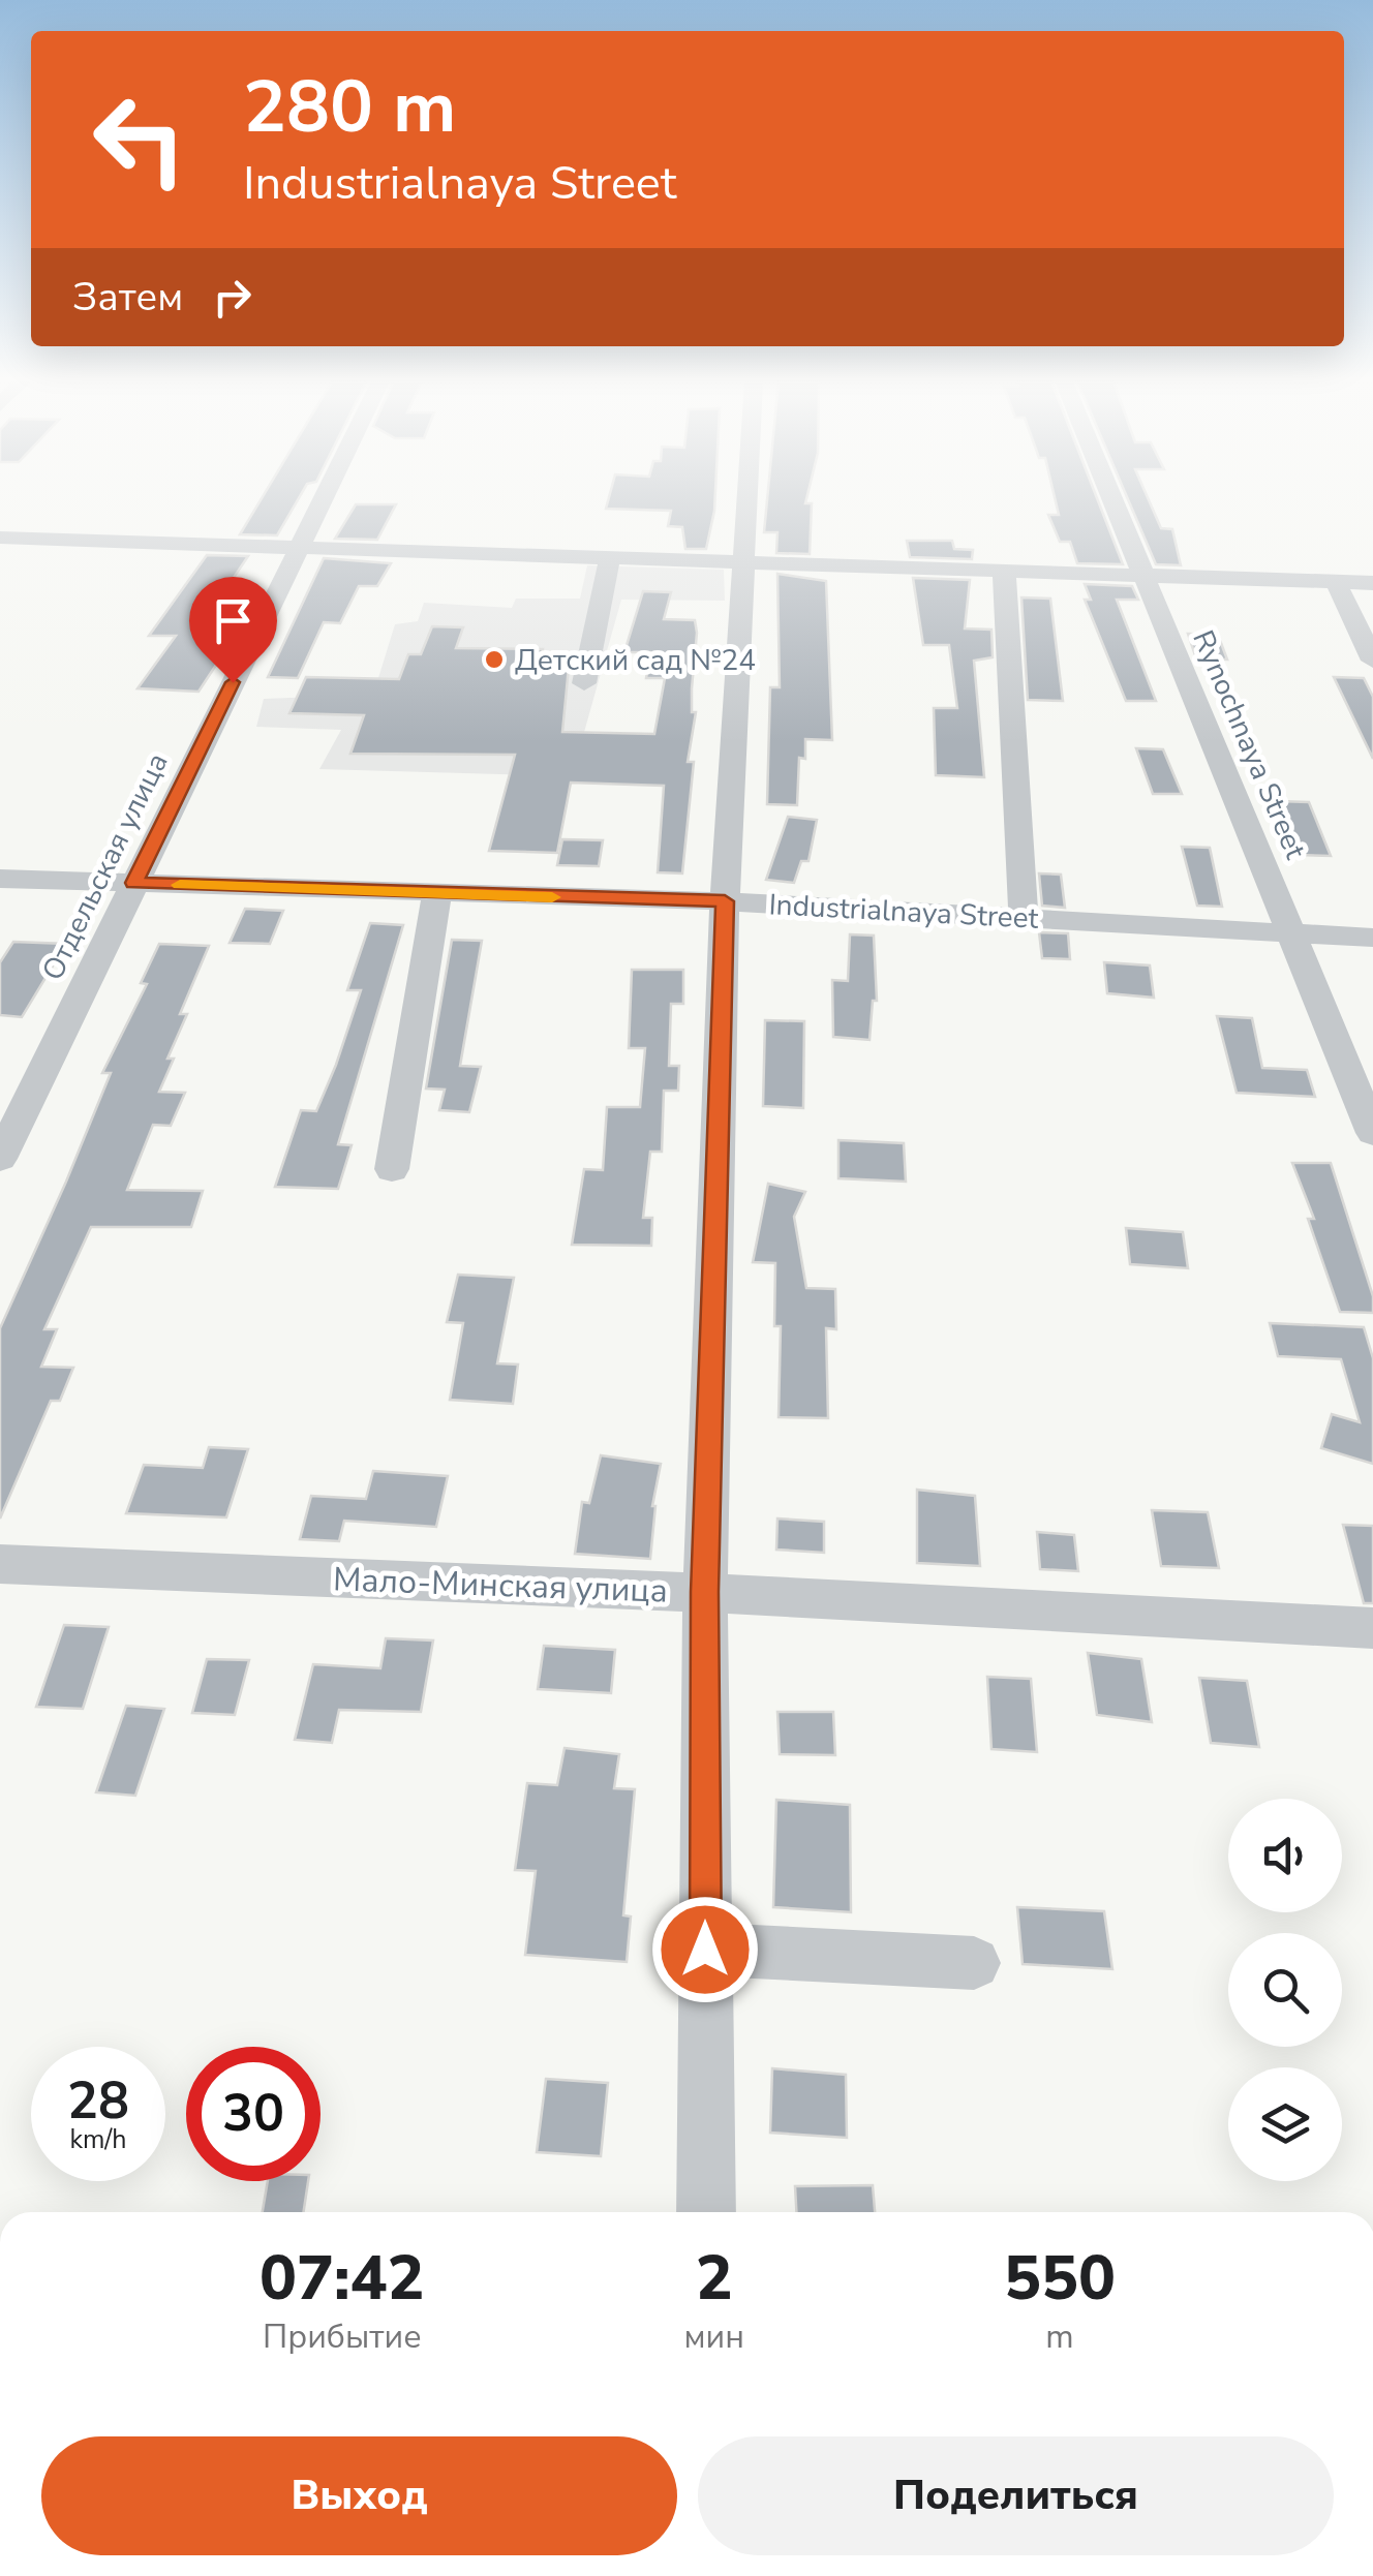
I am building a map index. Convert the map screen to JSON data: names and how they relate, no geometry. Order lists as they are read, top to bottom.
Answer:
{
  "streets": {
    "street": [
      "Rynochnaya Street",
      "Отдельская улица",
      "Industrialnaya Street",
      "Мало-Минская улица"
    ]
  },
  "crossings": [
    ["Rynochnaya Street", "Industrialnaya Street"],
    ["Отдельская улица", "Industrialnaya Street"]
  ],
  "places": ["Детский сад №24"],
  "page": {
    "turn": ["280 m", "Industrialnaya Street"],
    "then": "Затем",
    "speed": "28 km/h",
    "limit": "30",
    "eta": [
      "07:42",
      "Прибытие",
      "2",
      "мин",
      "550",
      "m"
    ],
    "buttons": ["Выход", "Поделиться"]
  }
}
